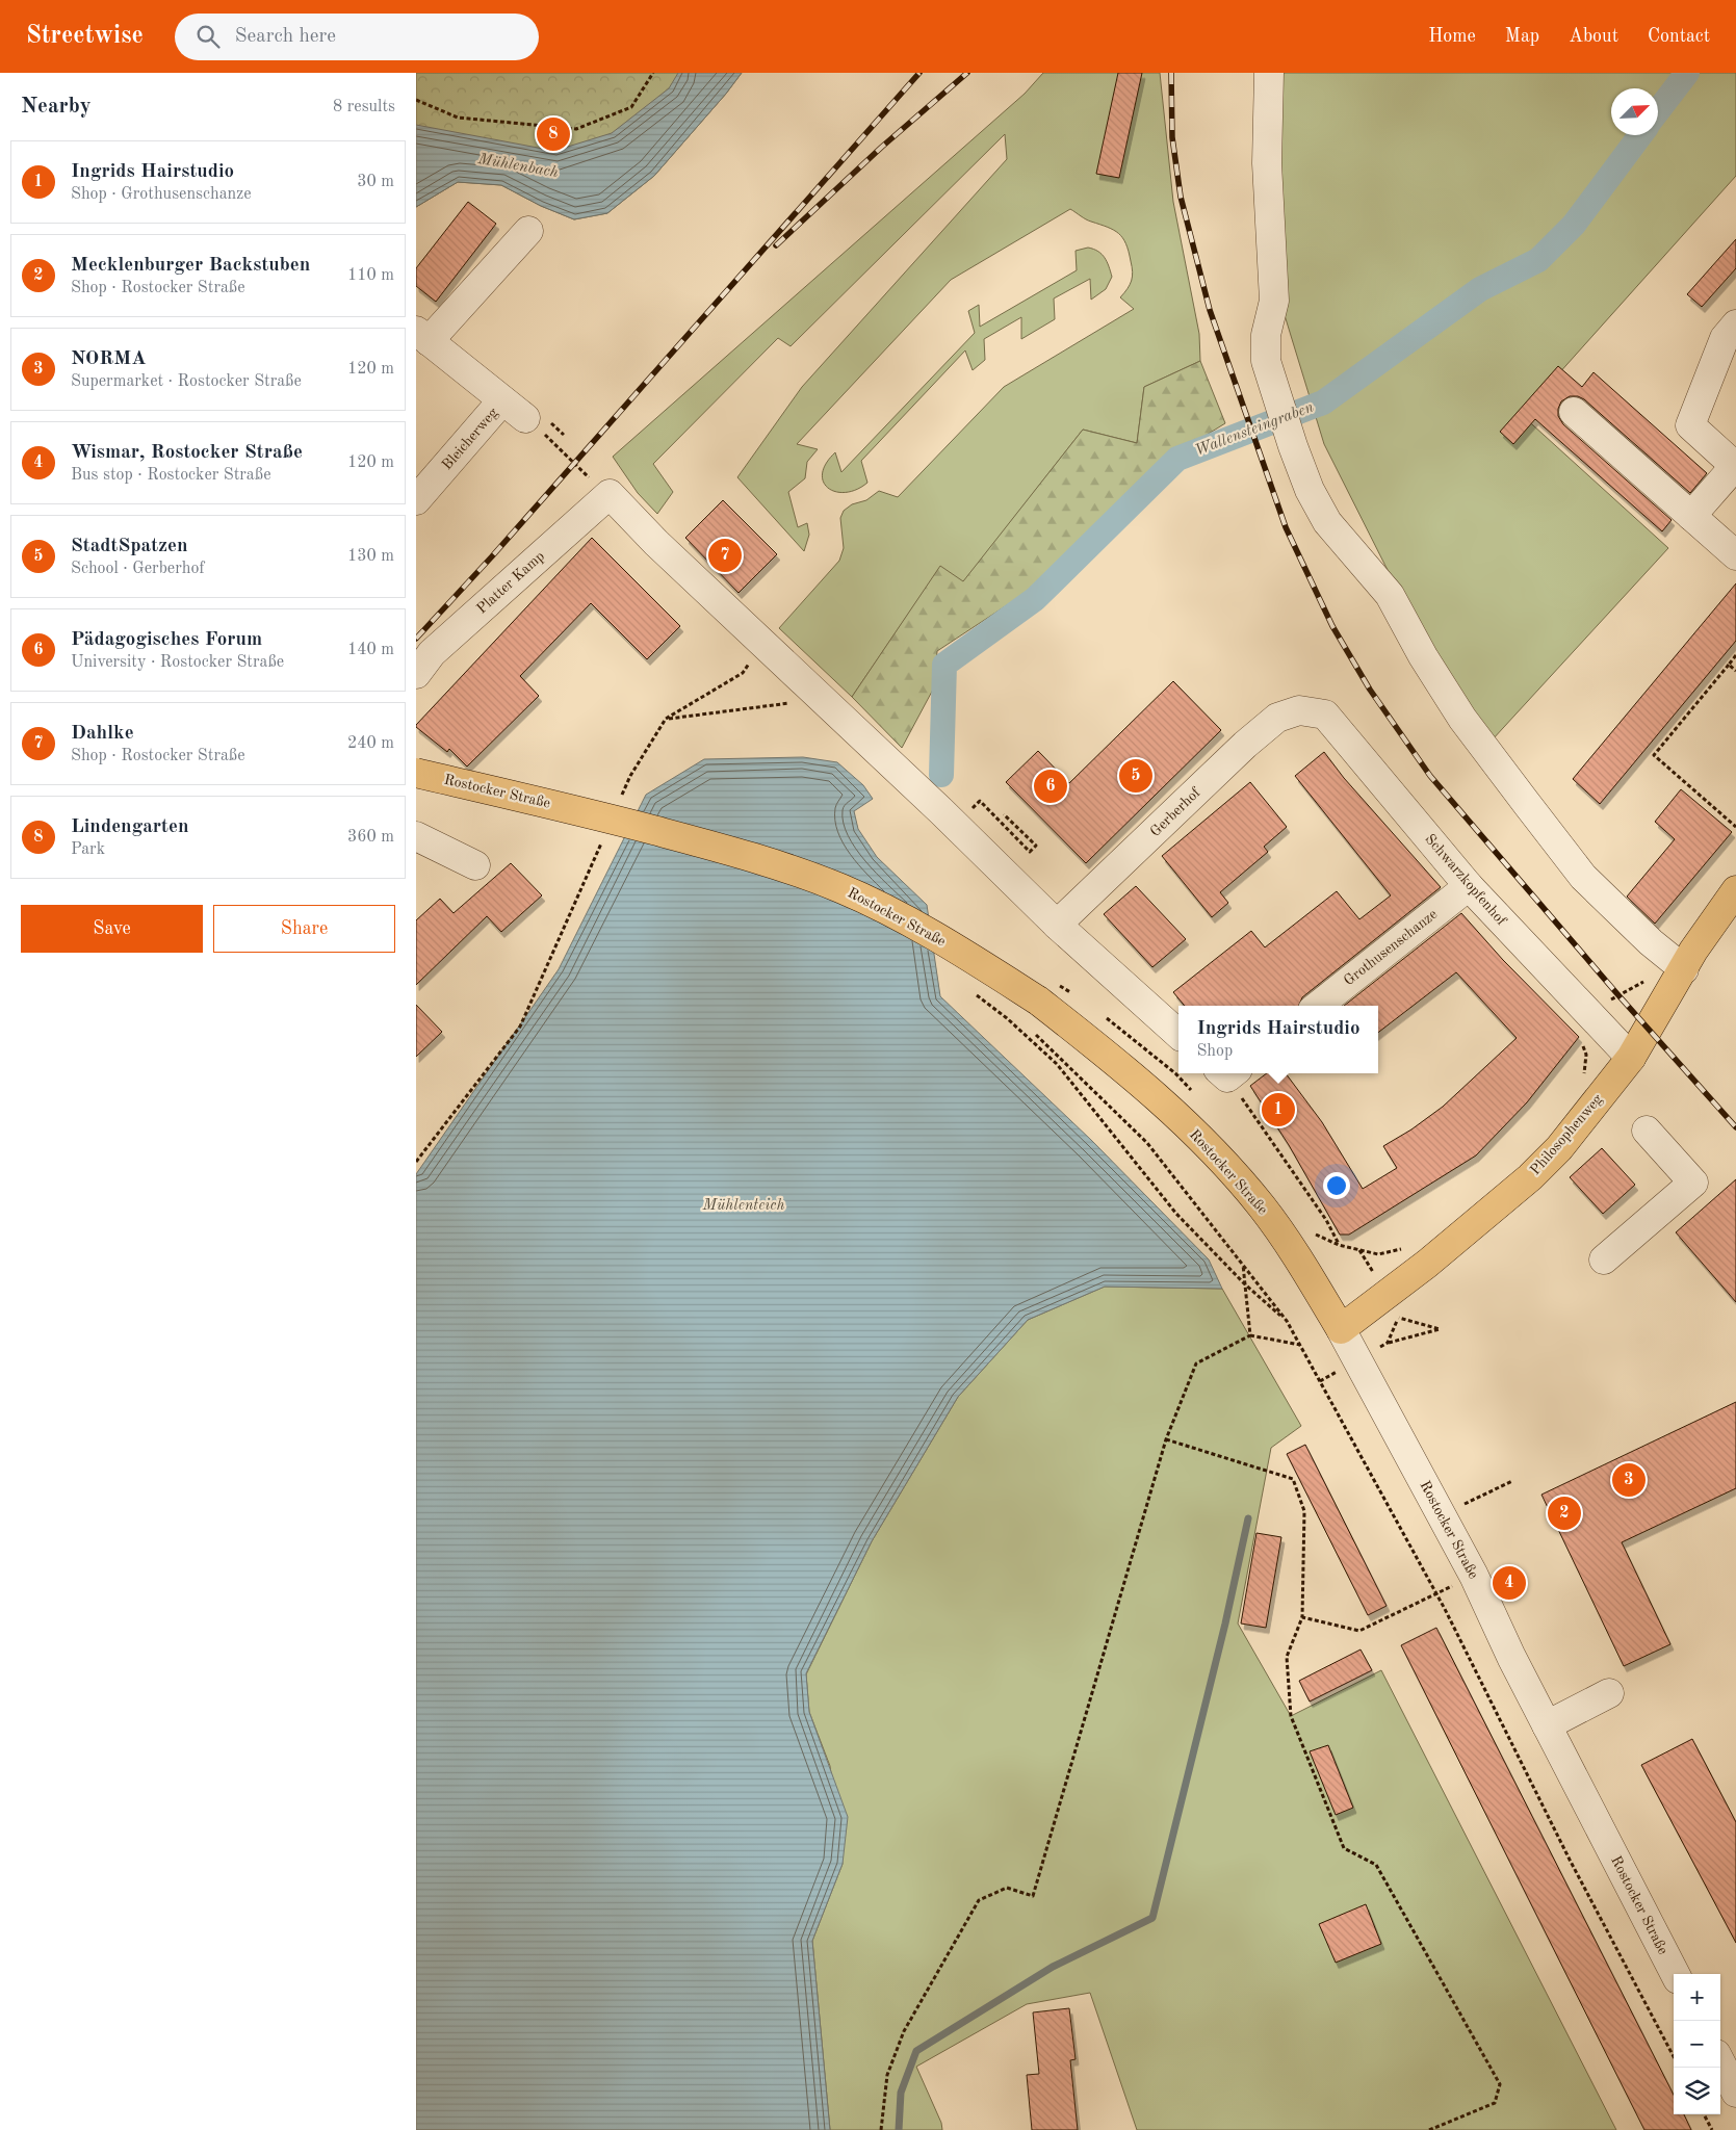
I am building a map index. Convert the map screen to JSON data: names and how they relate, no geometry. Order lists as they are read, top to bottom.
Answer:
{
  "streets": {
    "main road": ["Rostocker Straße", "Philosophenweg"],
    "street": [
      "Bleicherweg",
      "Platter Kamp",
      "Gerberhof",
      "Schwarzkopfenhof",
      "Grothusenschanze"
    ]
  },
  "crossings": [
    ["Rostocker Straße", "Philosophenweg"],
    ["Gerberhof", "Schwarzkopfenhof"],
    ["Schwarzkopfenhof", "Grothusenschanze"],
    ["Schwarzkopfenhof", "Philosophenweg"]
  ],
  "water": ["Mühlenbach", "Wallensteingraben", "Mühlenteich"],
  "north": "top right",
  "page": {
    "header": "Streetwise",
    "search": "Search here",
    "nav": [
      "Home",
      "Map",
      "About",
      "Contact"
    ],
    "heading": ["Nearby", "8 results"],
    "pins": [
      "8",
      "7",
      "5",
      "6",
      "1",
      "3",
      "2",
      "4"
    ],
    "list": [
      {
        "mark": "1",
        "name": "Ingrids Hairstudio",
        "note": "Shop · Grothusenschanze",
        "value": "30 m"
      },
      {
        "mark": "2",
        "name": "Mecklenburger Backstuben",
        "note": "Shop · Rostocker Straße",
        "value": "110 m"
      },
      {
        "mark": "3",
        "name": "NORMA",
        "note": "Supermarket · Rostocker Straße",
        "value": "120 m"
      },
      {
        "mark": "4",
        "name": "Wismar, Rostocker Straße",
        "note": "Bus stop · Rostocker Straße",
        "value": "120 m"
      },
      {
        "mark": "5",
        "name": "StadtSpatzen",
        "note": "School · Gerberhof",
        "value": "130 m"
      },
      {
        "mark": "6",
        "name": "Pädagogisches Forum",
        "note": "University · Rostocker Straße",
        "value": "140 m"
      },
      {
        "mark": "7",
        "name": "Dahlke",
        "note": "Shop · Rostocker Straße",
        "value": "240 m"
      },
      {
        "mark": "8",
        "name": "Lindengarten",
        "note": "Park",
        "value": "360 m"
      }
    ],
    "buttons": ["Save", "Share"],
    "popup": ["Ingrids Hairstudio", "Shop"],
    "map_buttons": ["+", "−"]
  }
}
